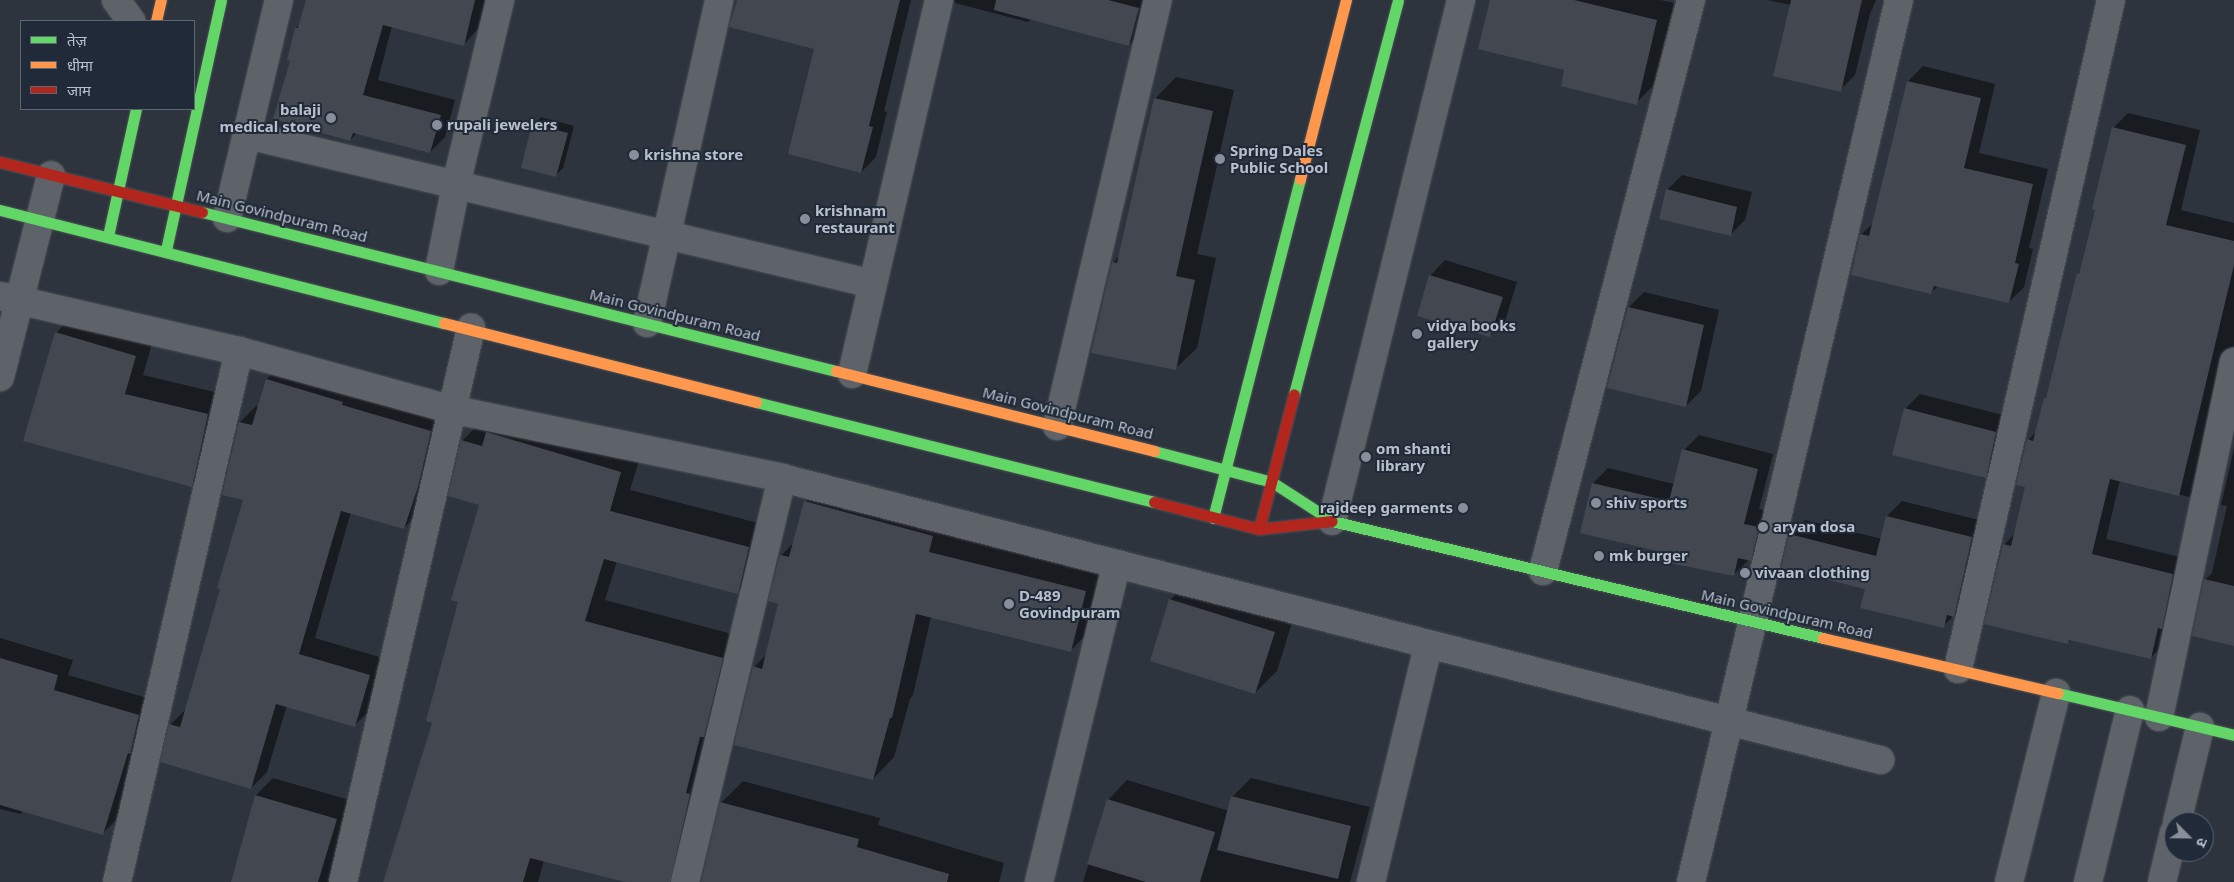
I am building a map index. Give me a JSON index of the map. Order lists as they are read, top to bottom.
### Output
{
  "streets": {
    "street": ["Main Govindpuram Road"]
  },
  "places": [
    "balaji medical store",
    "rupali jewelers",
    "krishna store",
    "Spring Dales Public School",
    "krishnam restaurant",
    "vidya books gallery",
    "om shanti library",
    "shiv sports",
    "rajdeep garments",
    "aryan dosa",
    "mk burger",
    "vivaan clothing",
    "D-489 Govindpuram"
  ],
  "legend": ["तेज़", "धीमा", "जाम"],
  "north": "bottom right"
}
